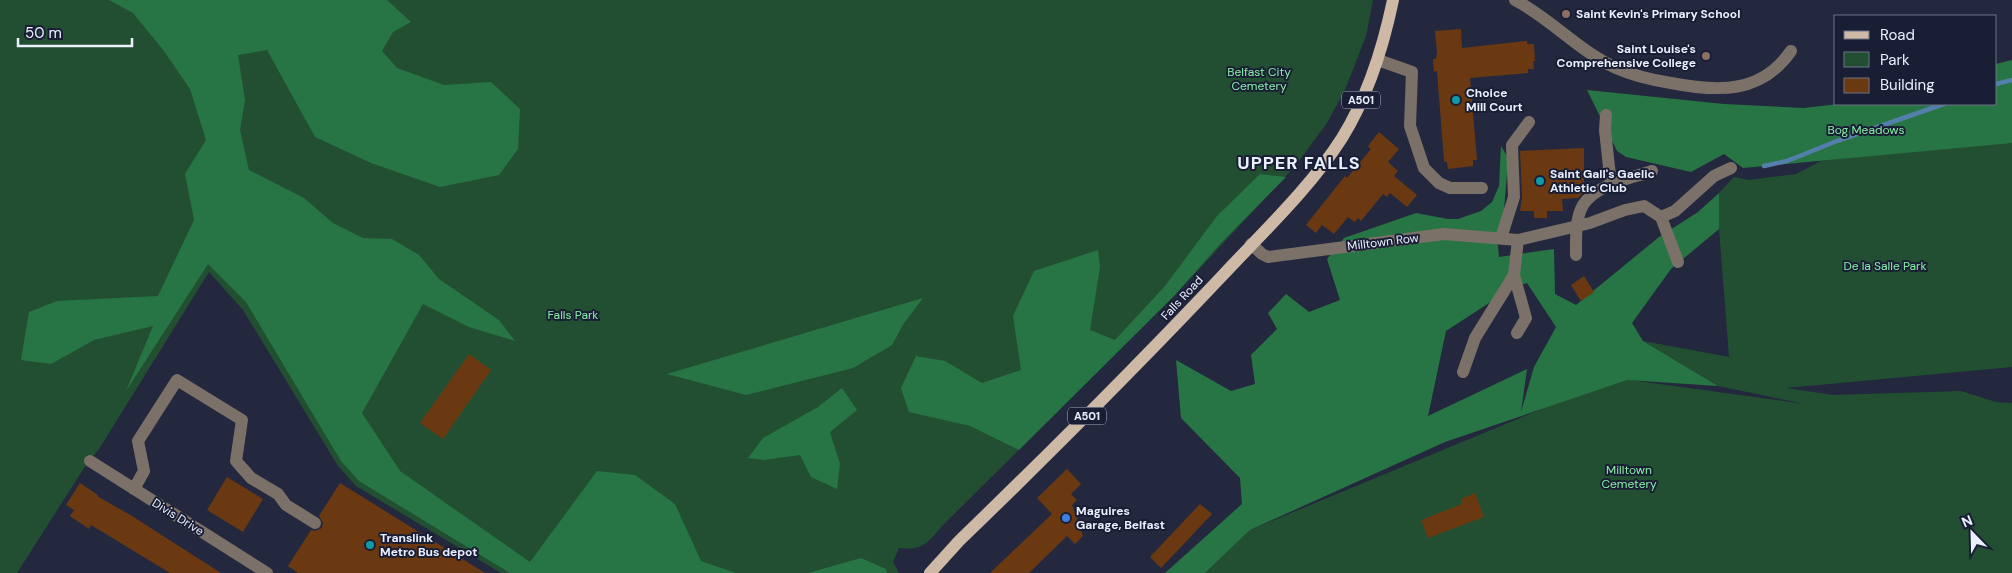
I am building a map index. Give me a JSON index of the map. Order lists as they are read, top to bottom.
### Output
{
  "streets": {
    "main road": ["A501", "Falls Road"],
    "street": ["Milltown Row", "Divis Drive"]
  },
  "crossings": [
    ["Milltown Row", "Falls Road"]
  ],
  "districts": ["UPPER FALLS"],
  "parks": [
    "Belfast City Cemetery",
    "Bog Meadows",
    "De la Salle Park",
    "Falls Park",
    "Milltown Cemetery"
  ],
  "places": [
    "Saint Kevin's Primary School",
    "Saint Louise's Comprehensive College",
    "Choice Mill Court",
    "Saint Gall's Gaelic Athletic Club",
    "Maguires Garage, Belfast",
    "Translink Metro Bus depot"
  ],
  "legend": ["Road", "Park", "Building"],
  "scale_bar": "50 m",
  "north": "top left"
}
